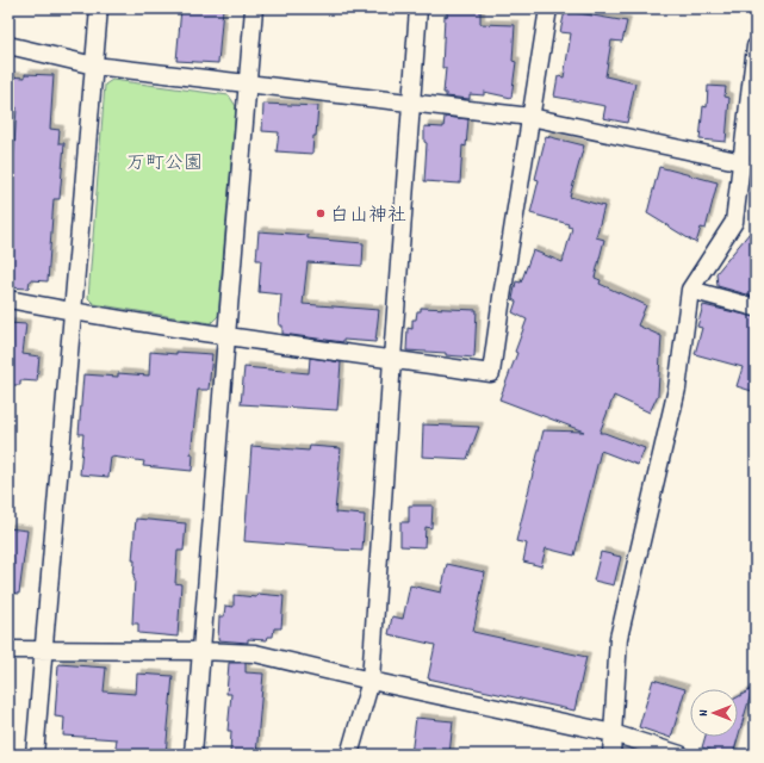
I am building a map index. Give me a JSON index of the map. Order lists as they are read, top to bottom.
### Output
{
  "parks": ["万町公園"],
  "places": ["白山神社"],
  "north": "left"
}
